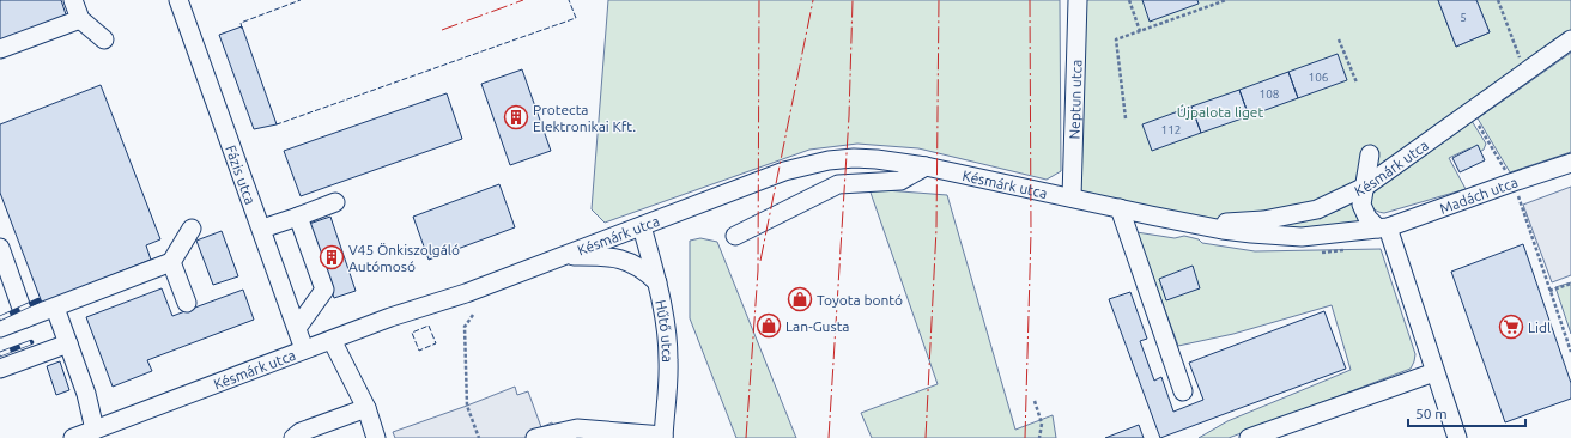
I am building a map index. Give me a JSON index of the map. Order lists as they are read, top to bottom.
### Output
{
  "streets": {
    "street": [
      "Neptun utca",
      "Késmárk utca",
      "Fázis utca",
      "Madách utca",
      "Hűtő utca"
    ]
  },
  "crossings": [
    ["Neptun utca", "Késmárk utca"],
    ["Késmárk utca", "Fázis utca"],
    ["Késmárk utca", "Madách utca"],
    ["Késmárk utca", "Hűtő utca"]
  ],
  "parks": ["Újpalota liget"],
  "places": {
    "building": ["Protecta Elektronikai Kft.", "V45 Önkiszolgáló Autómosó"],
    "shop": ["Toyota bontó", "Lan-Gusta"],
    "supermarket": ["Lidl"]
  },
  "house_numbers": [
    "5",
    "106",
    "108",
    "112"
  ],
  "scale_bar": "50 m"
}
